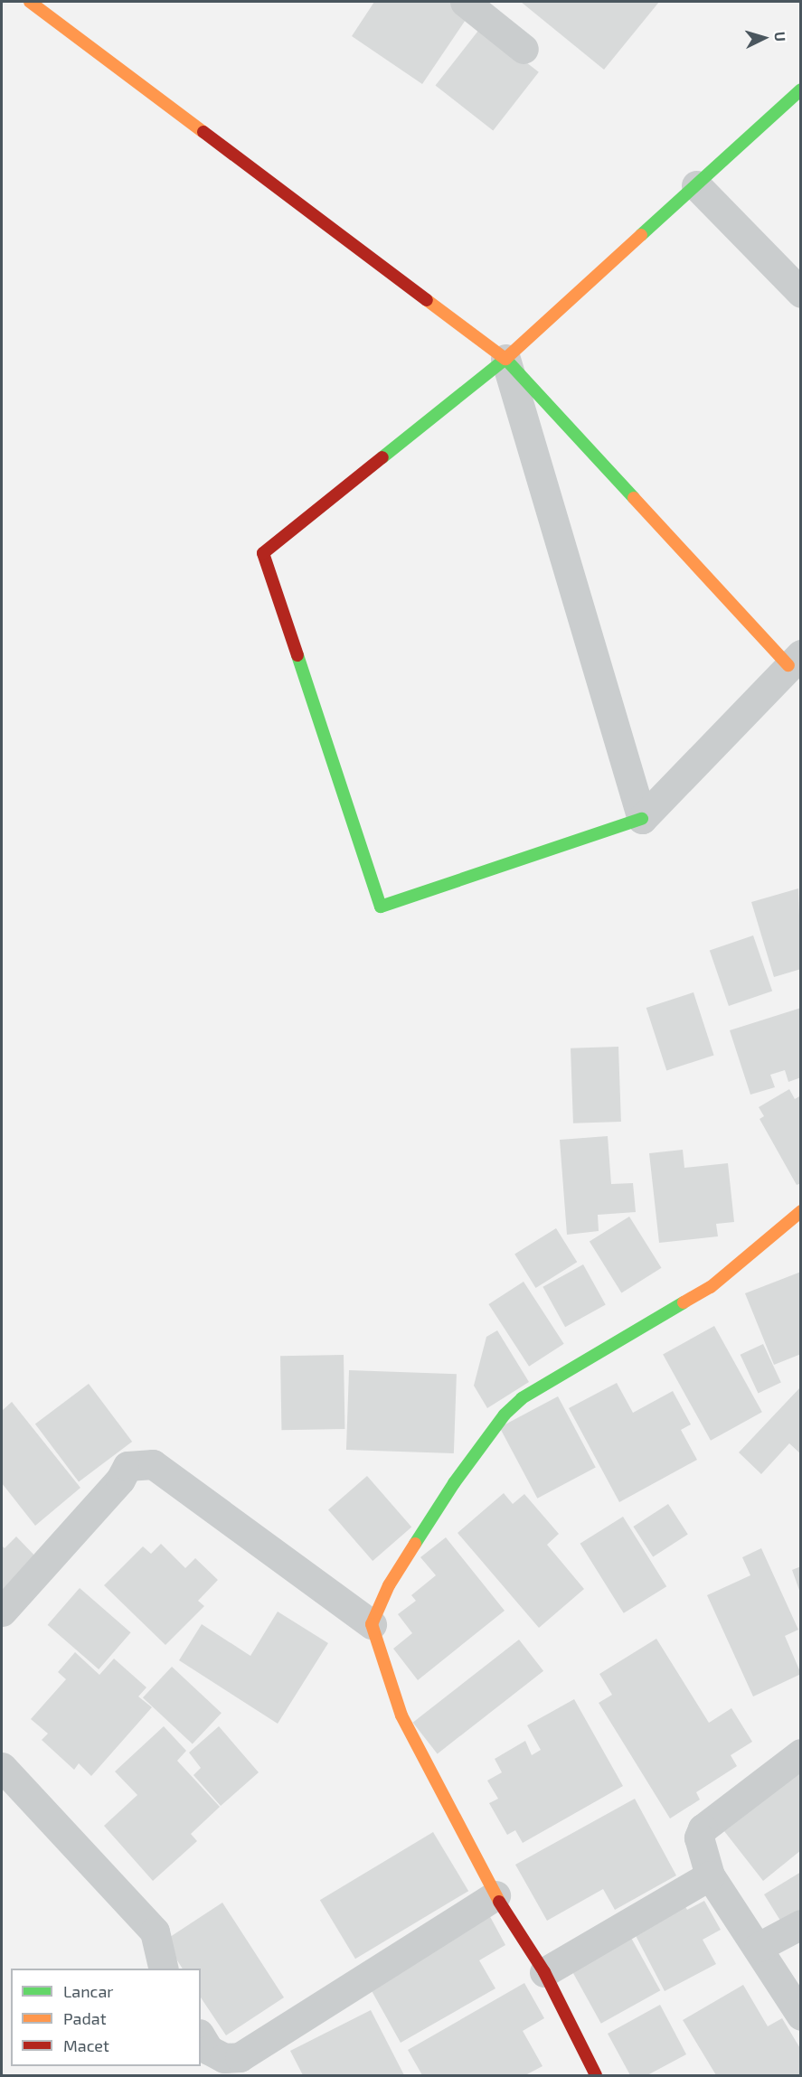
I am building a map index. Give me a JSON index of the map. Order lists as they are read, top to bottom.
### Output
{
  "legend": ["Lancar", "Padat", "Macet"],
  "north": "right"
}
